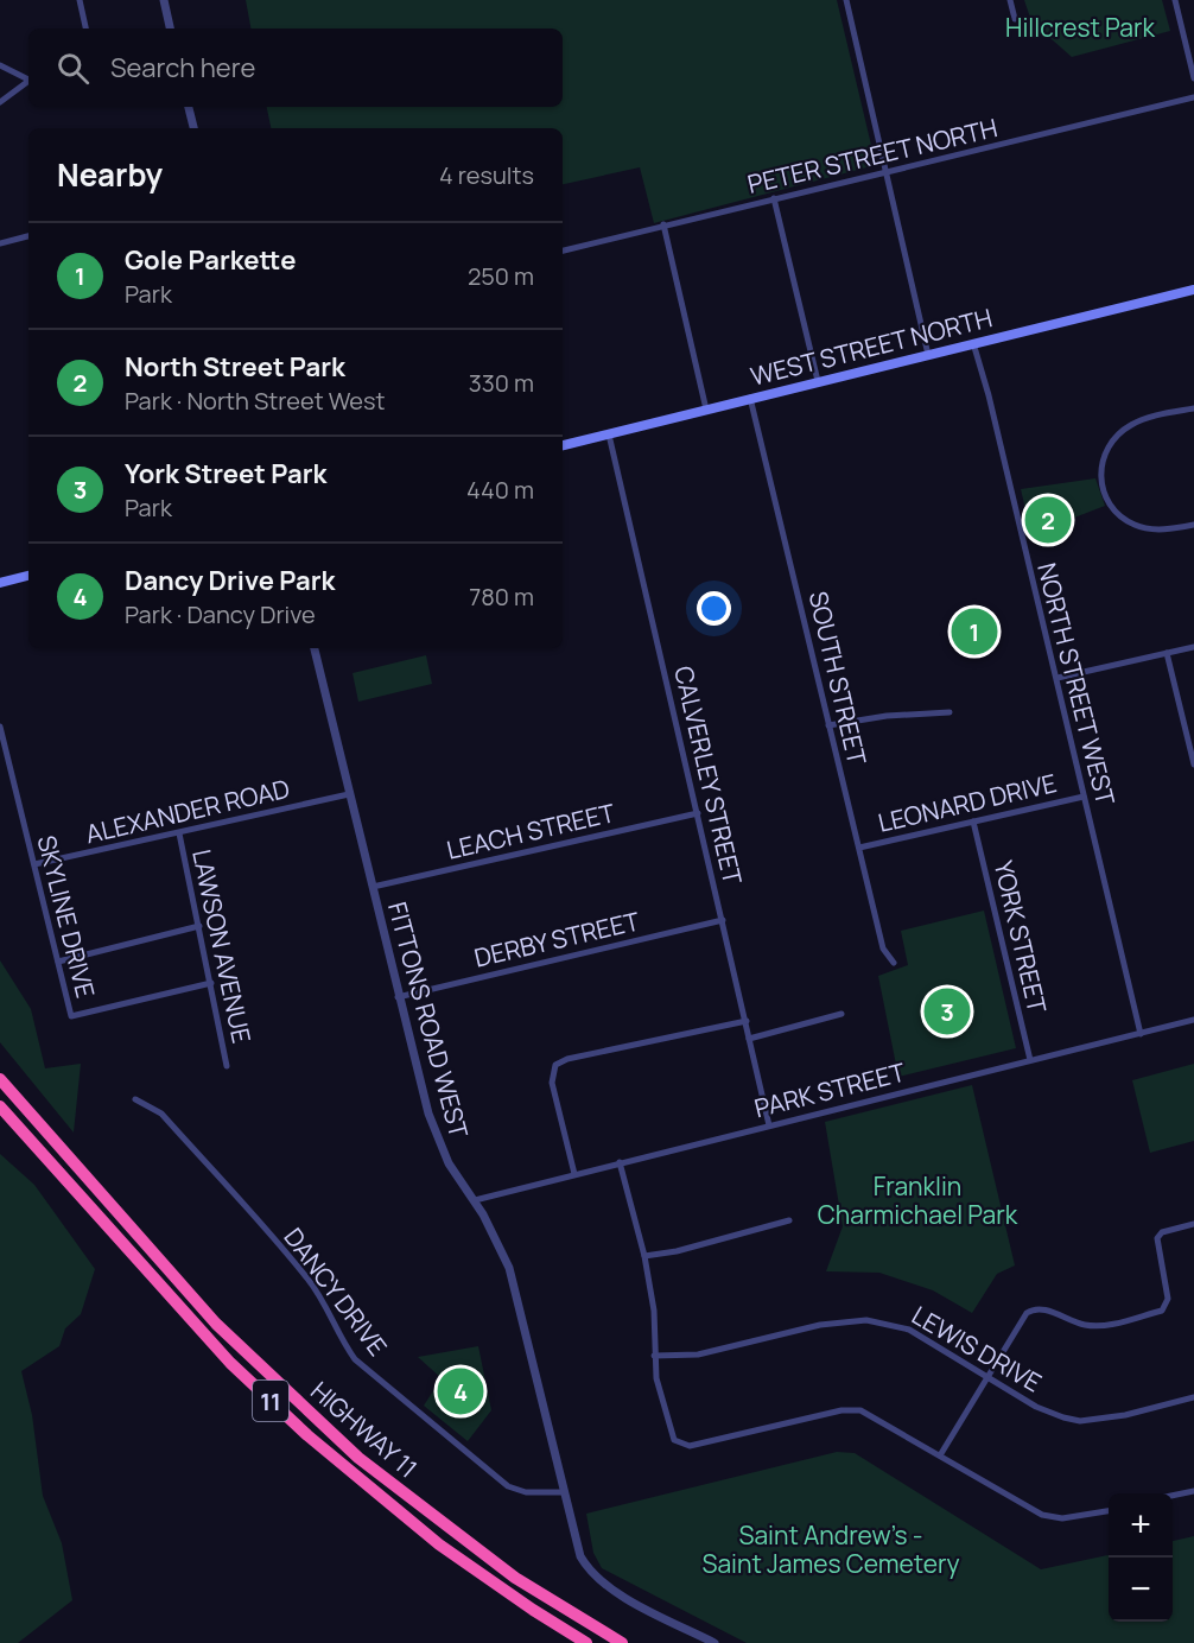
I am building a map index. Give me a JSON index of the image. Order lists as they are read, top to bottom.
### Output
{
  "streets": {
    "highway": ["11", "HIGHWAY 11"],
    "main road": ["WEST STREET NORTH"],
    "street": [
      "PETER STREET NORTH",
      "SOUTH STREET",
      "NORTH STREET WEST",
      "CALVERLEY STREET",
      "LEONARD DRIVE",
      "ALEXANDER ROAD",
      "LEACH STREET",
      "SKYLINE DRIVE",
      "YORK STREET",
      "DERBY STREET",
      "LAWSON AVENUE",
      "FITTONS ROAD WEST",
      "PARK STREET",
      "DANCY DRIVE",
      "LEWIS DRIVE"
    ]
  },
  "crossings": [
    ["WEST STREET NORTH", "SOUTH STREET"],
    ["WEST STREET NORTH", "NORTH STREET WEST"],
    ["WEST STREET NORTH", "CALVERLEY STREET"],
    ["SOUTH STREET", "LEONARD DRIVE"],
    ["NORTH STREET WEST", "LEONARD DRIVE"],
    ["NORTH STREET WEST", "PARK STREET"],
    ["CALVERLEY STREET", "LEACH STREET"],
    ["CALVERLEY STREET", "DERBY STREET"],
    ["CALVERLEY STREET", "PARK STREET"],
    ["LEONARD DRIVE", "YORK STREET"],
    ["ALEXANDER ROAD", "SKYLINE DRIVE"],
    ["ALEXANDER ROAD", "LAWSON AVENUE"],
    ["ALEXANDER ROAD", "FITTONS ROAD WEST"],
    ["LEACH STREET", "FITTONS ROAD WEST"],
    ["SKYLINE DRIVE", "LAWSON AVENUE"],
    ["YORK STREET", "PARK STREET"],
    ["DERBY STREET", "FITTONS ROAD WEST"],
    ["FITTONS ROAD WEST", "PARK STREET"],
    ["FITTONS ROAD WEST", "DANCY DRIVE"]
  ],
  "parks": ["Hillcrest Park", "Franklin Charmichael Park", "Saint Andrew's - Saint James Cemetery"],
  "page": {
    "search": "Search here",
    "heading": ["Nearby", "4 results"],
    "list": [
      {
        "mark": "1",
        "name": "Gole Parkette",
        "note": "Park",
        "value": "250 m"
      },
      {
        "mark": "2",
        "name": "North Street Park",
        "note": "Park · North Street West",
        "value": "330 m"
      },
      {
        "mark": "3",
        "name": "York Street Park",
        "note": "Park",
        "value": "440 m"
      },
      {
        "mark": "4",
        "name": "Dancy Drive Park",
        "note": "Park · Dancy Drive",
        "value": "780 m"
      }
    ],
    "pins": [
      "2",
      "1",
      "3",
      "4"
    ],
    "map_buttons": ["+", "−"]
  }
}
